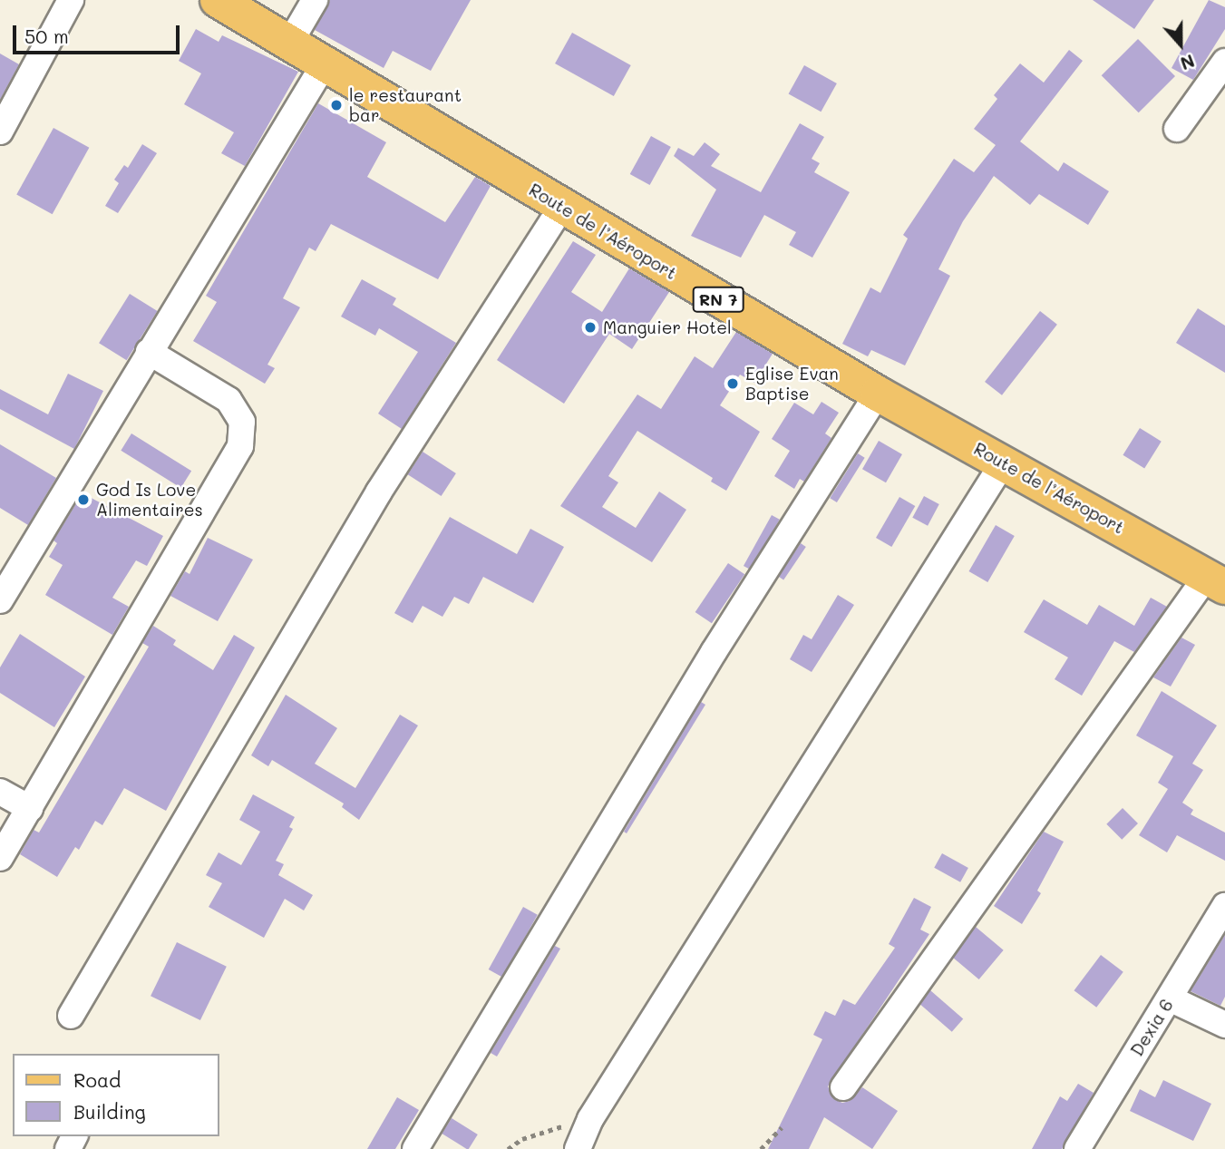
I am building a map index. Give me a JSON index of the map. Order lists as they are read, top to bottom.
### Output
{
  "streets": {
    "main road": ["Route de l’Aéroport", "RN 7"],
    "street": ["Dexia 6"]
  },
  "places": [
    "le restaurant bar",
    "Manguier Hotel",
    "Eglise Evan Baptise",
    "God Is Love Alimentaires"
  ],
  "legend": ["Road", "Building"],
  "scale_bar": "50 m",
  "north": "bottom"
}
